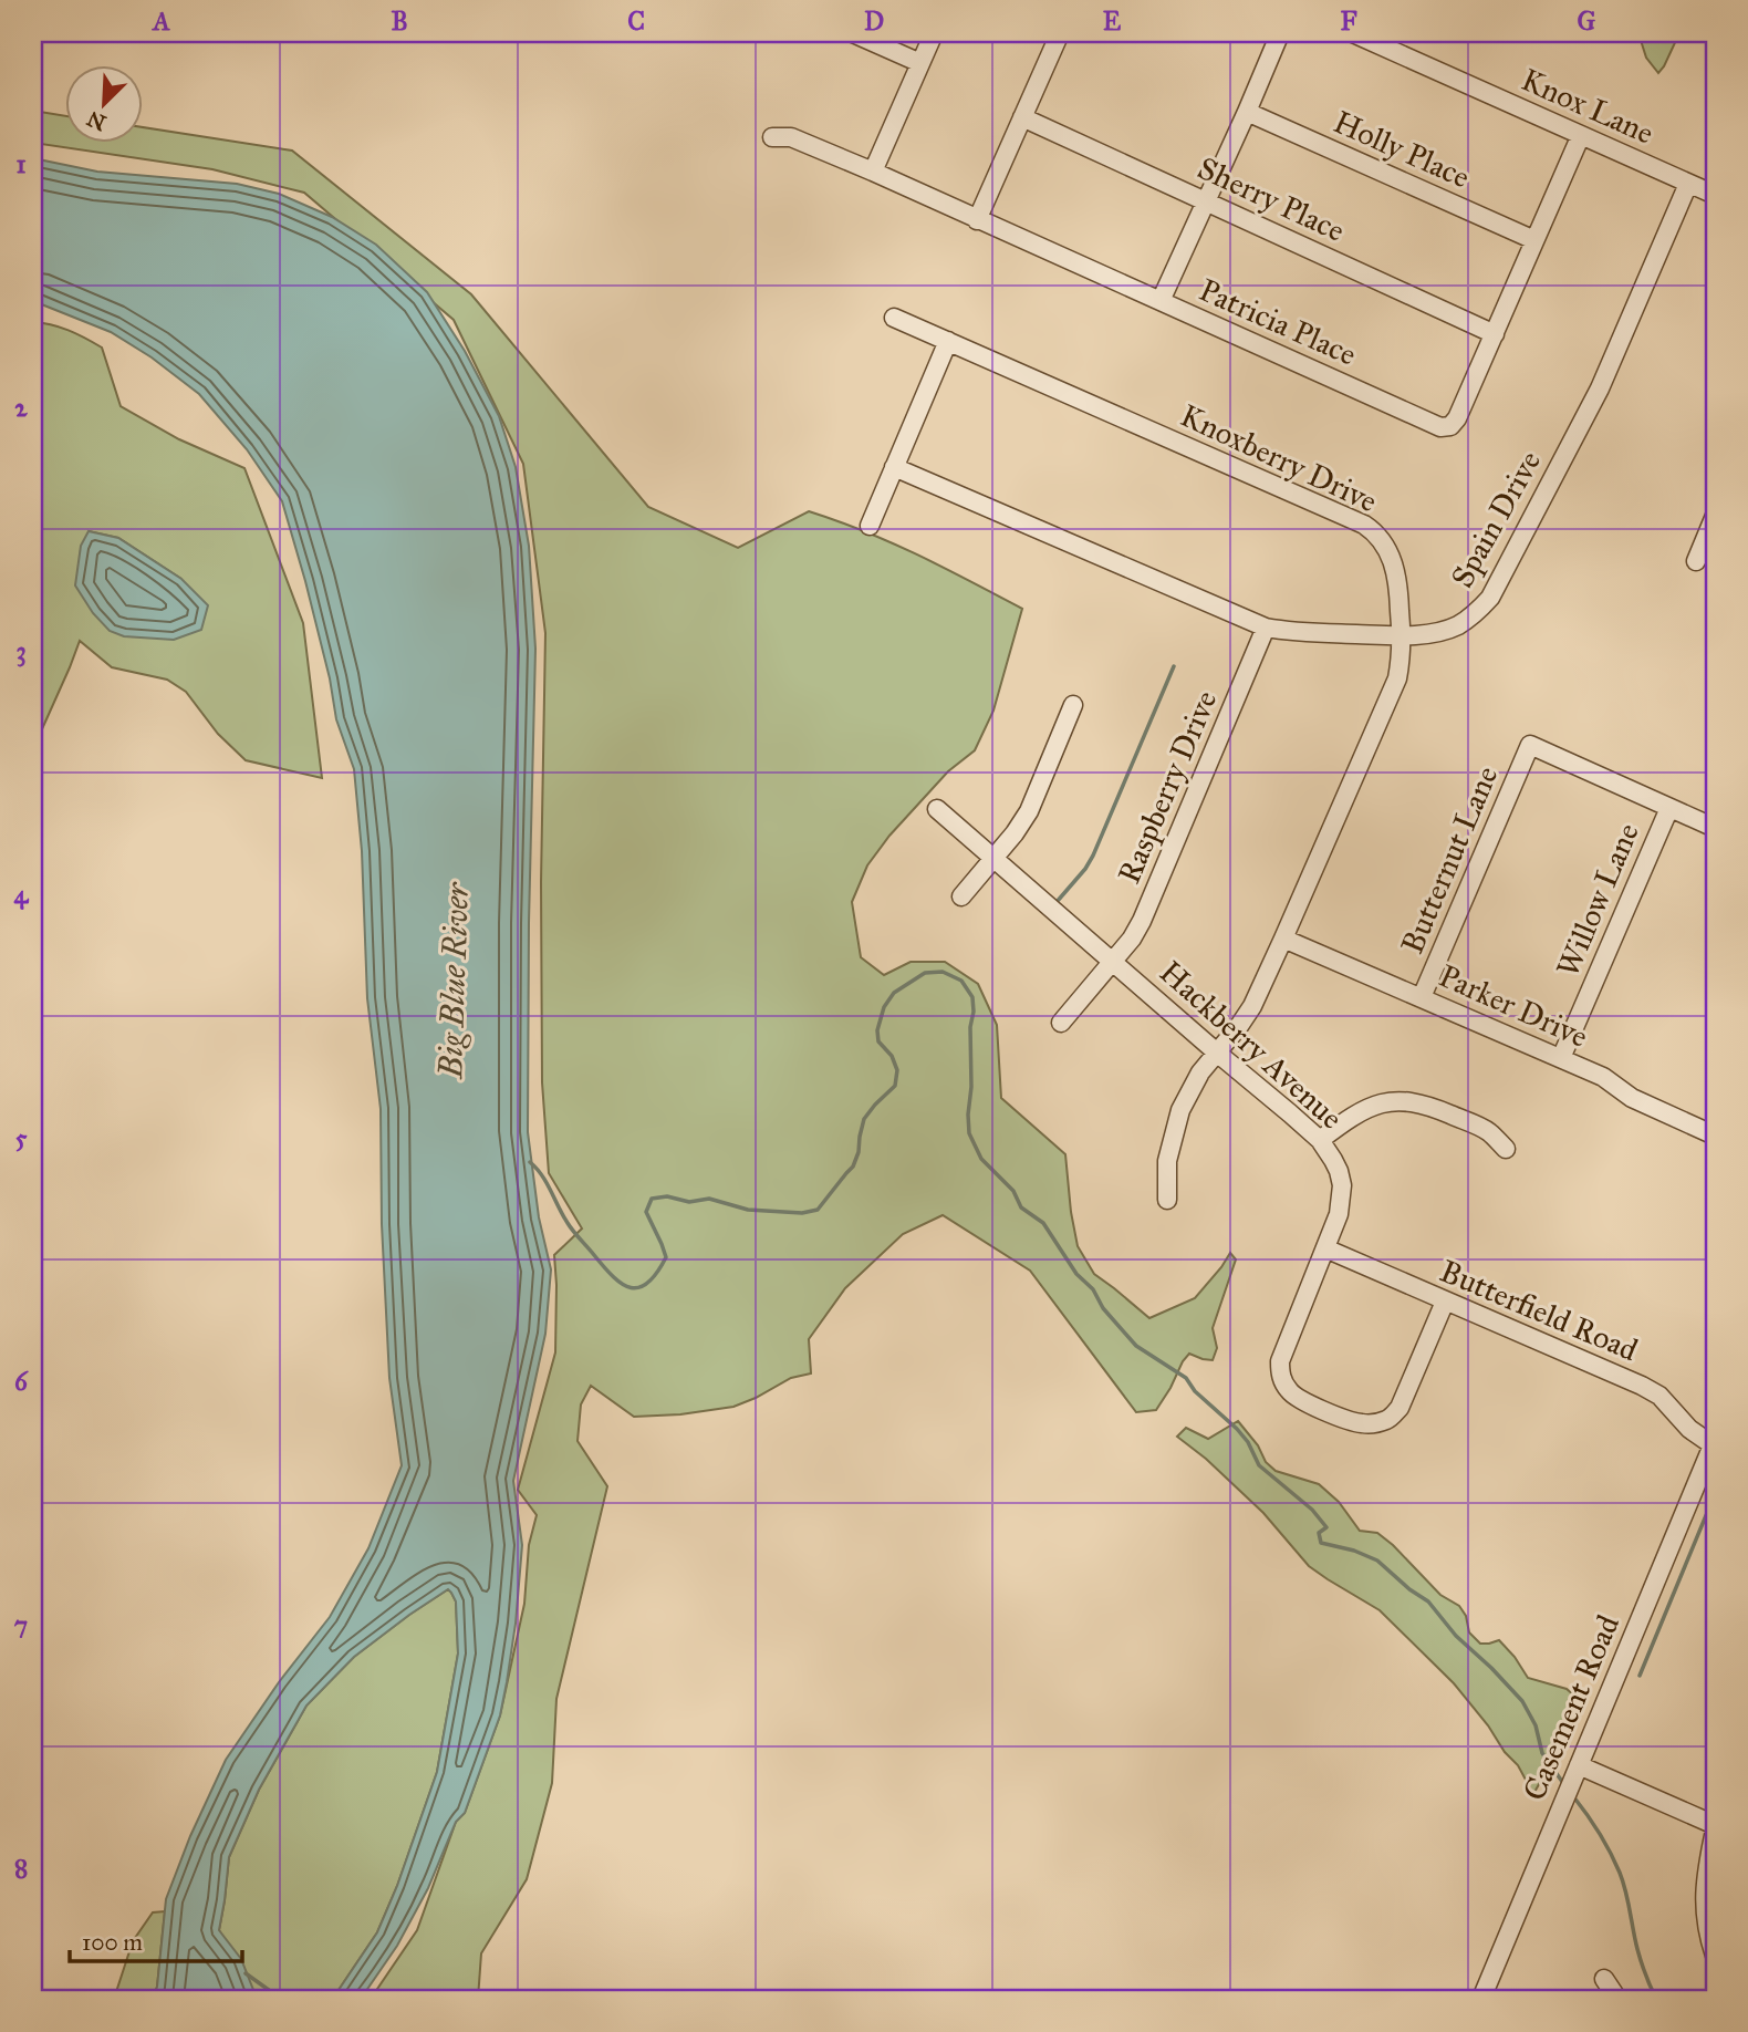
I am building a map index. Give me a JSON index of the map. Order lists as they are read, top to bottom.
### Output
{
  "streets": {
    "street": [
      "Knox Lane",
      "Holly Place",
      "Sherry Place",
      "Patricia Place",
      "Knoxberry Drive",
      "Spain Drive",
      "Raspberry Drive",
      "Butternut Lane",
      "Willow Lane",
      "Parker Drive",
      "Hackberry Avenue",
      "Butterfield Road",
      "Casement Road"
    ]
  },
  "crossings": [
    ["Knox Lane", "Patricia Place"],
    ["Knox Lane", "Spain Drive"],
    ["Holly Place", "Patricia Place"],
    ["Sherry Place", "Patricia Place"],
    ["Knoxberry Drive", "Spain Drive"],
    ["Knoxberry Drive", "Parker Drive"],
    ["Knoxberry Drive", "Hackberry Avenue"],
    ["Spain Drive", "Raspberry Drive"],
    ["Raspberry Drive", "Hackberry Avenue"],
    ["Butternut Lane", "Willow Lane"],
    ["Butternut Lane", "Parker Drive"],
    ["Willow Lane", "Parker Drive"],
    ["Hackberry Avenue", "Butterfield Road"],
    ["Butterfield Road", "Casement Road"]
  ],
  "water": ["Big Blue River"],
  "scale_bar": "100 m",
  "north": "bottom left",
  "grid": {
    "columns": [
      "A",
      "B",
      "C",
      "D",
      "E",
      "F",
      "G"
    ],
    "rows": [
      "1",
      "2",
      "3",
      "4",
      "5",
      "6",
      "7",
      "8"
    ]
  }
}
